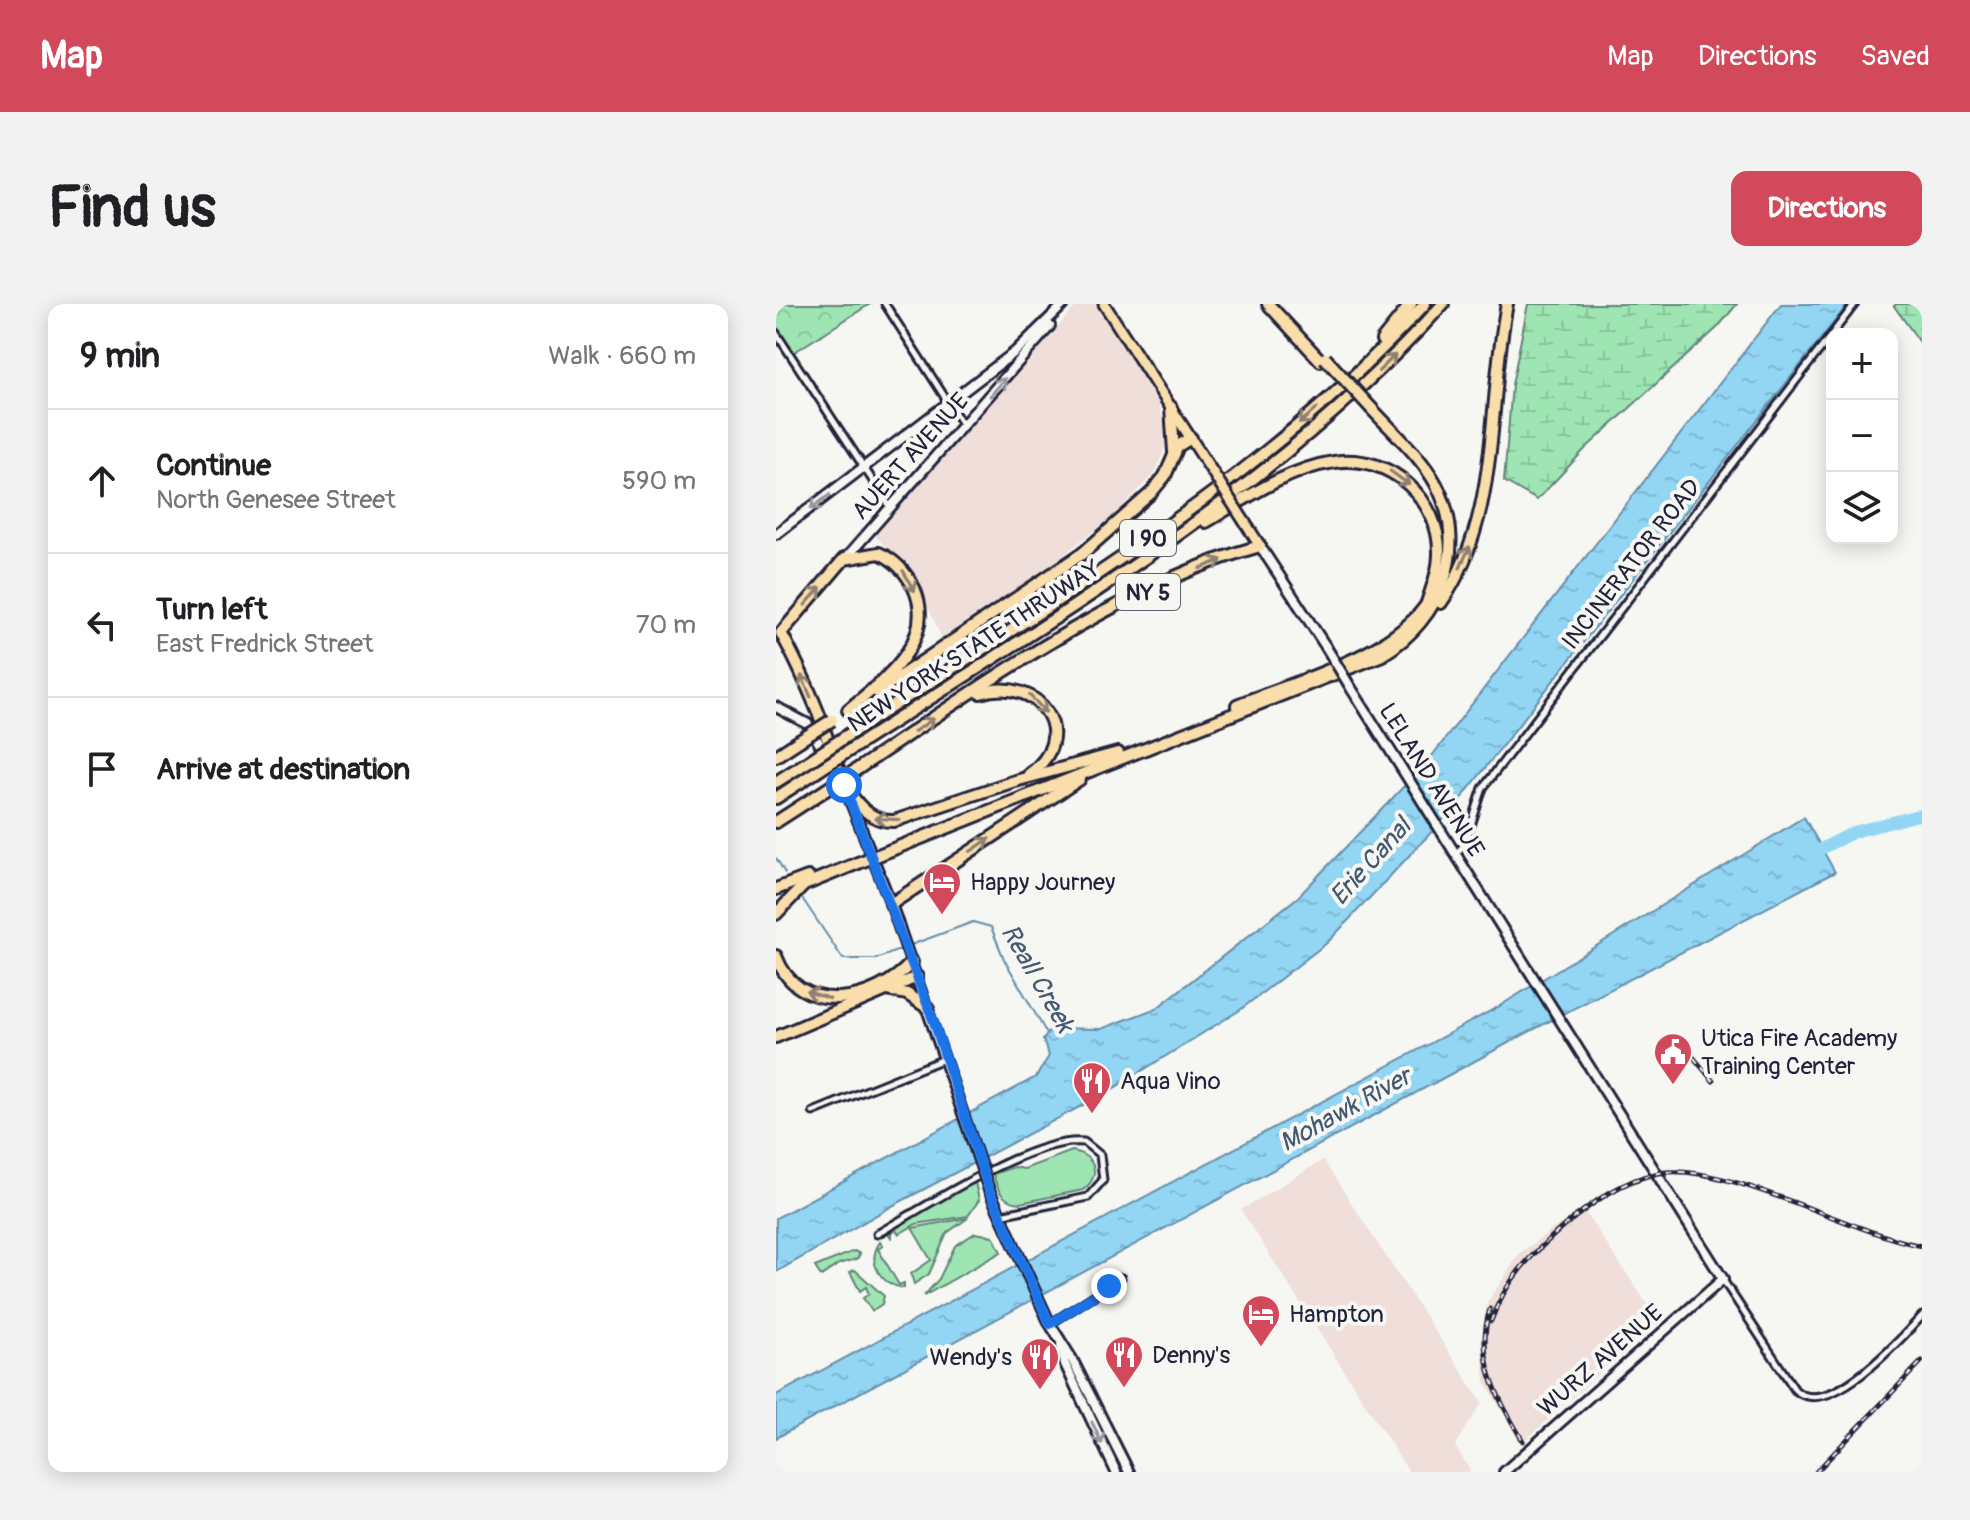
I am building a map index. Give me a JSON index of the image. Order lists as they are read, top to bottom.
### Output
{
  "streets": {
    "highway": [
      "AUERT AVENUE",
      "I 90",
      "NY 5",
      "NEW YORK STATE THRUWAY"
    ],
    "main road": ["LELAND AVENUE", "WURZ AVENUE"],
    "street": ["INCINERATOR ROAD"]
  },
  "crossings": [
    ["INCINERATOR ROAD", "LELAND AVENUE"],
    ["NY 5", "LELAND AVENUE"],
    ["LELAND AVENUE", "WURZ AVENUE"]
  ],
  "water": ["Erie Canal", "Reall Creek", "Mohawk River"],
  "places": {
    "hotel": ["Happy Journey", "Hampton"],
    "public building": ["Utica Fire Academy Training Center"],
    "restaurant": ["Aqua Vino", "Denny's", "Wendy's"]
  },
  "page": {
    "header": "Map",
    "nav": ["Map", "Directions", "Saved"],
    "buttons": "Directions",
    "title": "Find us",
    "heading": ["9 min", "Walk · 660 m"],
    "map_buttons": ["+", "−"],
    "list": [
      ["Continue", "North Genesee Street", "590 m"],
      ["Turn left", "East Fredrick Street", "70 m"],
      "Arrive at destination"
    ]
  }
}
